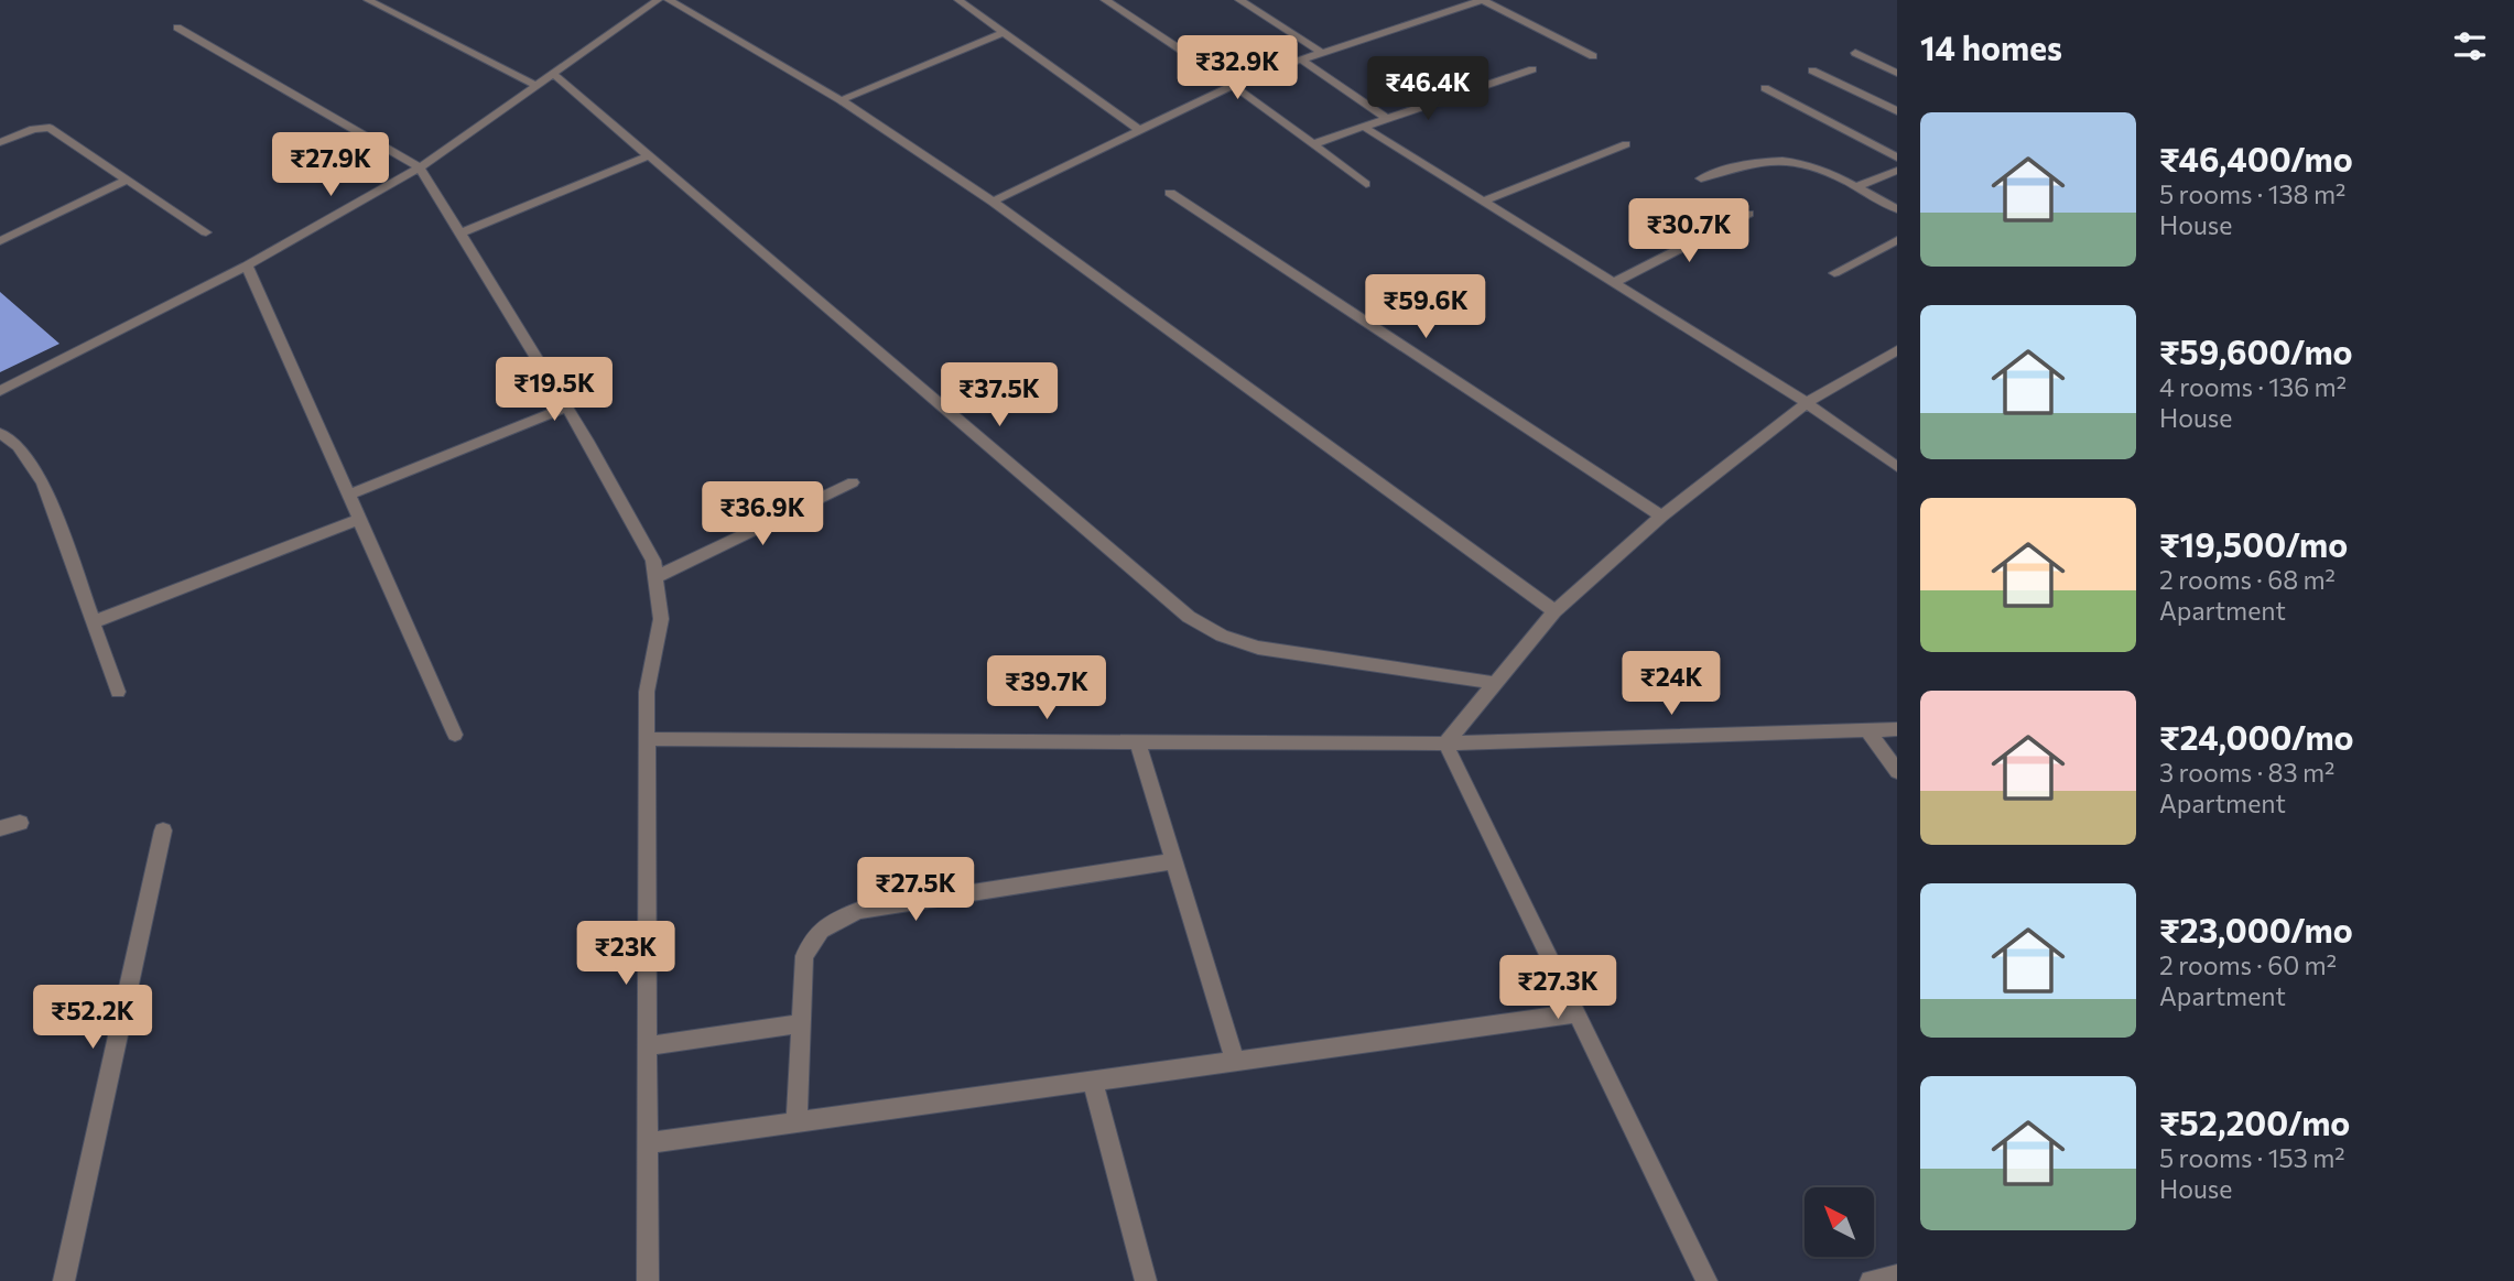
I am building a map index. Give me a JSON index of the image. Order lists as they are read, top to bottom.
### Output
{
  "north": "top left",
  "page": {
    "heading": "14 homes",
    "price": [
      "₹32.9K",
      "₹46.4K",
      "₹27.9K",
      "₹30.7K",
      "₹59.6K",
      "₹19.5K",
      "₹37.5K",
      "₹36.9K",
      "₹24K",
      "₹39.7K",
      "₹27.5K",
      "₹23K",
      "₹27.3K",
      "₹52.2K"
    ],
    "list": [
      {
        "name": "₹46,400/mo",
        "note": "5 rooms · 138 m² · House"
      },
      {
        "name": "₹59,600/mo",
        "note": "4 rooms · 136 m² · House"
      },
      {
        "name": "₹19,500/mo",
        "note": "2 rooms · 68 m² · Apartment"
      },
      {
        "name": "₹24,000/mo",
        "note": "3 rooms · 83 m² · Apartment"
      },
      {
        "name": "₹23,000/mo",
        "note": "2 rooms · 60 m² · Apartment"
      },
      {
        "name": "₹52,200/mo",
        "note": "5 rooms · 153 m² · House"
      }
    ]
  }
}
